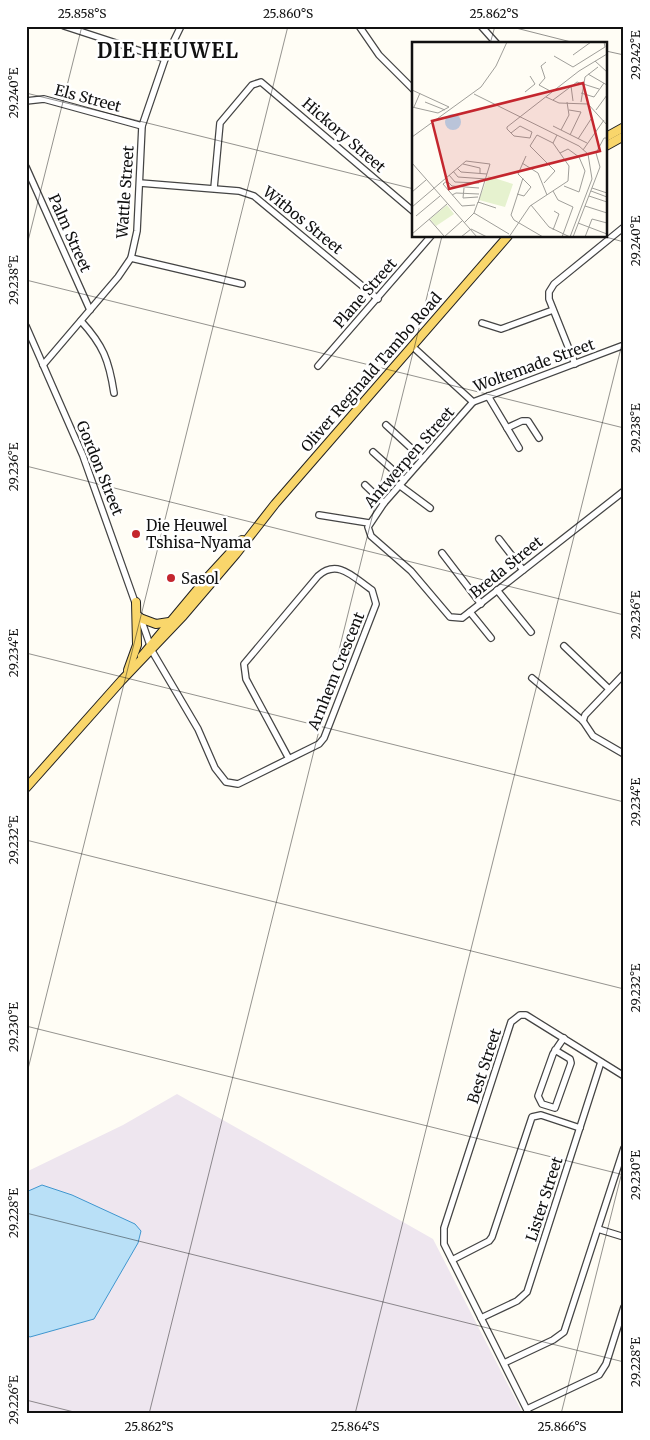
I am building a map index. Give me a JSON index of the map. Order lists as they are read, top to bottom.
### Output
{
  "streets": {
    "main road": ["Oliver Reginald Tambo Road"],
    "street": [
      "Els Street",
      "Hickory Street",
      "Wattle Street",
      "Witbos Street",
      "Palm Street",
      "Plane Street",
      "Woltemade Street",
      "Antwerpen Street",
      "Gordon Street",
      "Breda Street",
      "Arnhem Crescent",
      "Best Street",
      "Lister Street"
    ]
  },
  "crossings": [
    ["Els Street", "Wattle Street"],
    ["Hickory Street", "Witbos Street"],
    ["Wattle Street", "Witbos Street"],
    ["Wattle Street", "Palm Street"],
    ["Wattle Street", "Gordon Street"],
    ["Witbos Street", "Plane Street"],
    ["Woltemade Street", "Oliver Reginald Tambo Road"],
    ["Woltemade Street", "Antwerpen Street"],
    ["Oliver Reginald Tambo Road", "Gordon Street"],
    ["Antwerpen Street", "Breda Street"],
    ["Gordon Street", "Arnhem Crescent"],
    ["Best Street", "Lister Street"]
  ],
  "districts": ["DIE HEUWEL"],
  "places": ["Die Heuwel Tshisa-Nyama", "Sasol"],
  "coordinates": [
    "25.858°S",
    "25.860°S",
    "25.862°S",
    "29.242°E",
    "29.240°E",
    "29.238°E",
    "29.236°E",
    "29.234°E",
    "29.232°E",
    "29.230°E",
    "29.228°E",
    "29.226°E",
    "25.864°S",
    "25.866°S"
  ]
}
